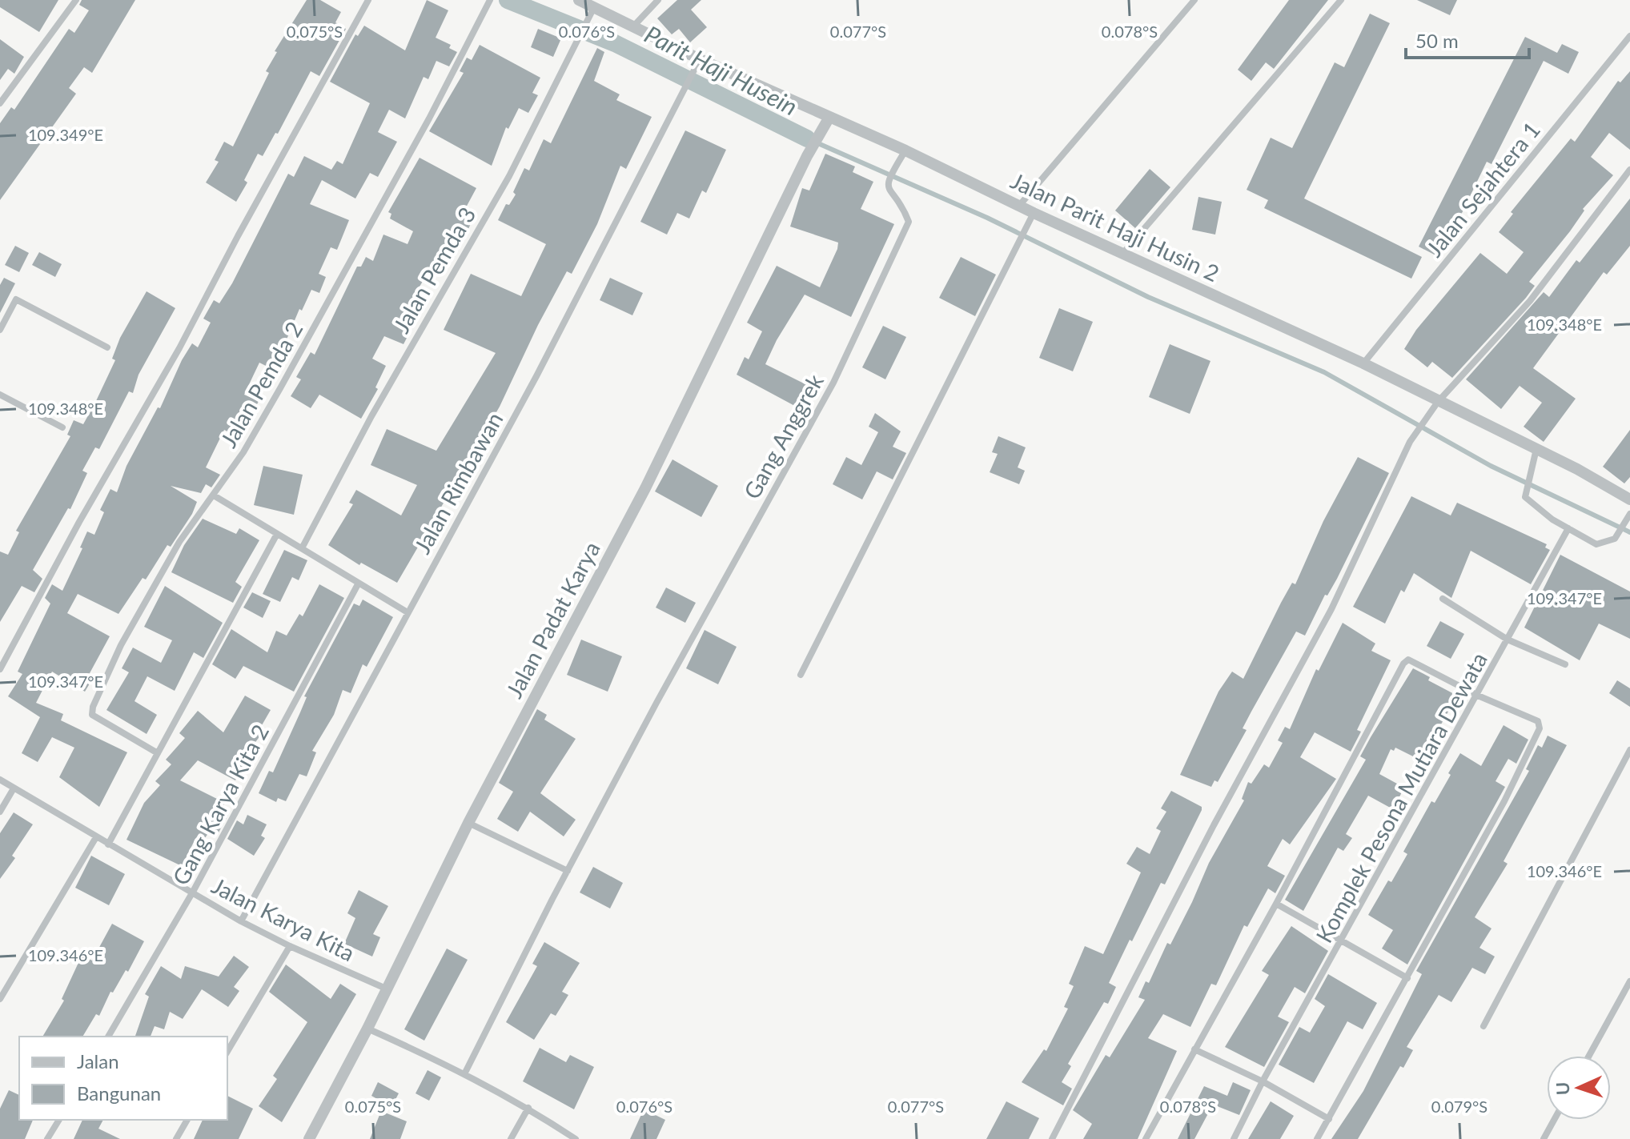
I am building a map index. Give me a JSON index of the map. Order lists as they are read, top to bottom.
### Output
{
  "streets": {
    "street": [
      "Jalan Sejahtera 1",
      "Jalan Parit Haji Husin 2",
      "Jalan Pemda 3",
      "Jalan Pemda 2",
      "Gang Anggrek",
      "Jalan Rimbawan",
      "Jalan Padat Karya",
      "Komplek Pesona Mutiara Dewata",
      "Gang Karya Kita 2",
      "Jalan Karya Kita"
    ]
  },
  "crossings": [
    ["Jalan Sejahtera 1", "Jalan Parit Haji Husin 2"],
    ["Jalan Parit Haji Husin 2", "Jalan Pemda 3"],
    ["Jalan Parit Haji Husin 2", "Gang Anggrek"],
    ["Jalan Parit Haji Husin 2", "Jalan Rimbawan"],
    ["Jalan Parit Haji Husin 2", "Jalan Padat Karya"],
    ["Jalan Rimbawan", "Jalan Karya Kita"],
    ["Jalan Padat Karya", "Jalan Karya Kita"],
    ["Gang Karya Kita 2", "Jalan Karya Kita"]
  ],
  "water": ["Parit Haji Husein"],
  "legend": ["Jalan", "Bangunan"],
  "scale_bar": "50 m",
  "north": "left",
  "coordinates": [
    "0.075°S",
    "0.076°S",
    "0.077°S",
    "0.078°S",
    "109.349°E",
    "109.348°E",
    "109.347°E",
    "109.346°E",
    "0.079°S"
  ]
}
